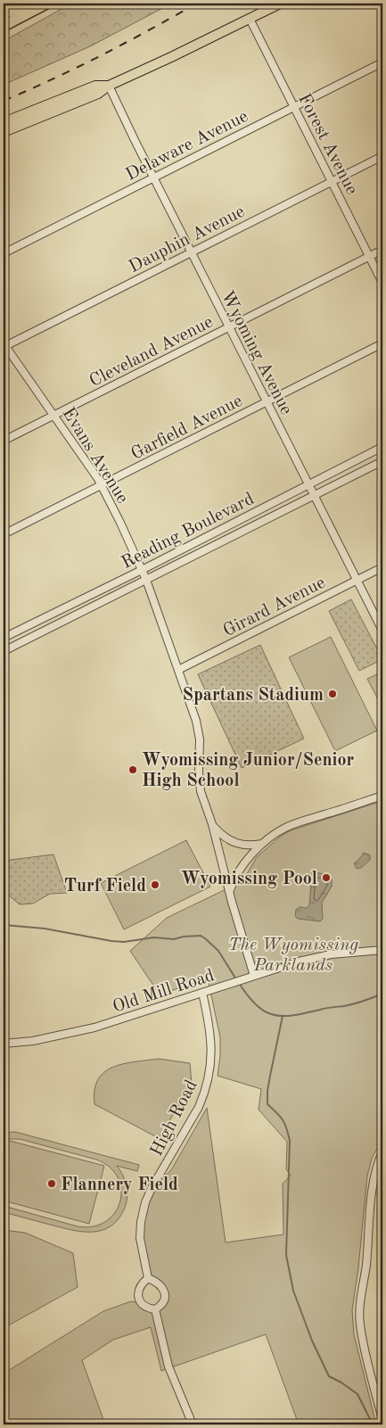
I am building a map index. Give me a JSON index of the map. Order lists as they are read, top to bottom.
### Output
{
  "streets": {
    "street": [
      "Forest Avenue",
      "Delaware Avenue",
      "Dauphin Avenue",
      "Cleveland Avenue",
      "Wyoming Avenue",
      "Garfield Avenue",
      "Evans Avenue",
      "Reading Boulevard",
      "Girard Avenue",
      "Old Mill Road",
      "High Road"
    ]
  },
  "crossings": [
    ["Forest Avenue", "Delaware Avenue"],
    ["Forest Avenue", "Dauphin Avenue"],
    ["Forest Avenue", "Cleveland Avenue"],
    ["Delaware Avenue", "Wyoming Avenue"],
    ["Dauphin Avenue", "Wyoming Avenue"],
    ["Dauphin Avenue", "Evans Avenue"],
    ["Cleveland Avenue", "Wyoming Avenue"],
    ["Cleveland Avenue", "Evans Avenue"],
    ["Wyoming Avenue", "Garfield Avenue"],
    ["Wyoming Avenue", "Reading Boulevard"],
    ["Wyoming Avenue", "Girard Avenue"],
    ["Garfield Avenue", "Evans Avenue"],
    ["Evans Avenue", "Reading Boulevard"],
    ["Evans Avenue", "Girard Avenue"],
    ["Evans Avenue", "Old Mill Road"],
    ["Old Mill Road", "High Road"]
  ],
  "parks": ["The Wyomissing Parklands"],
  "places": [
    "Spartans Stadium",
    "Wyomissing Junior/Senior High School",
    "Wyomissing Pool",
    "Turf Field",
    "Flannery Field"
  ]
}
